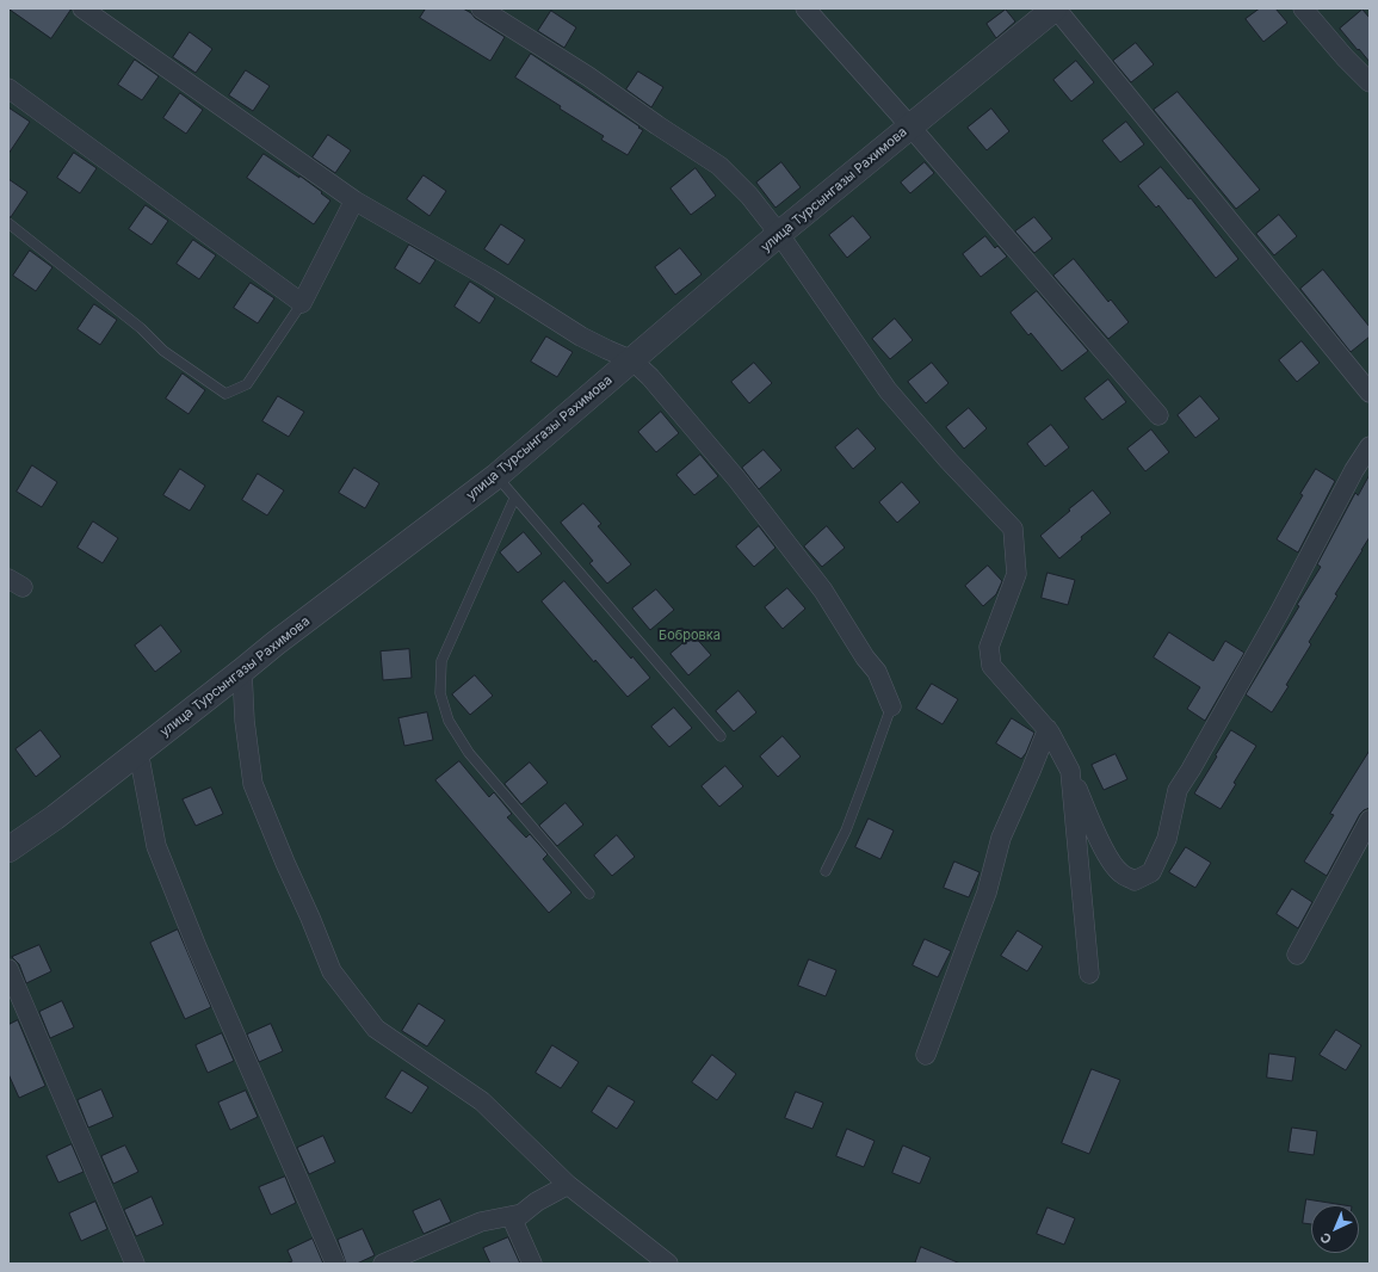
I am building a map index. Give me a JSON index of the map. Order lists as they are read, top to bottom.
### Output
{
  "streets": {
    "street": ["улица Турсынгазы Рахимова"]
  },
  "parks": ["Бобровка"],
  "north": "bottom left"
}
